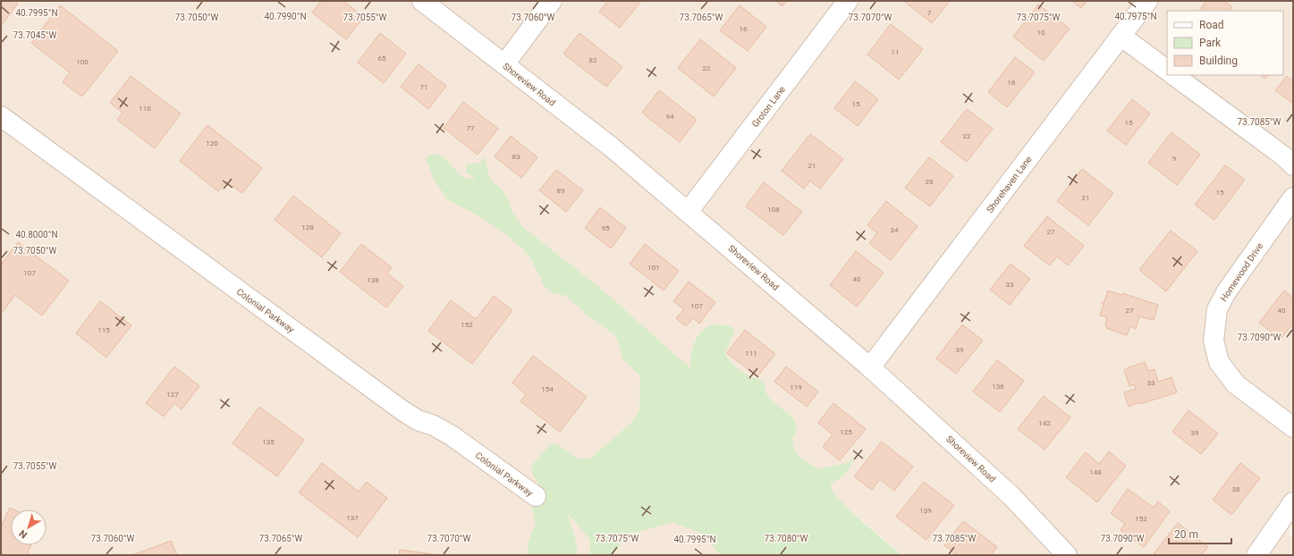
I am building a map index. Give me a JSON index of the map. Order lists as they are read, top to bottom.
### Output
{
  "streets": {
    "street": [
      "Shoreview Road",
      "Groton Lane",
      "Shorehaven Lane",
      "Homewood Drive",
      "Colonial Parkway"
    ]
  },
  "crossings": [
    ["Shoreview Road", "Groton Lane"],
    ["Shoreview Road", "Shorehaven Lane"]
  ],
  "house_numbers": [
    "7",
    "16",
    "10",
    "11",
    "65",
    "82",
    "100",
    "22",
    "16",
    "71",
    "15",
    "110",
    "94",
    "15",
    "77",
    "22",
    "120",
    "83",
    "9",
    "21",
    "28",
    "89",
    "15",
    "21",
    "108",
    "128",
    "95",
    "34",
    "27",
    "101",
    "107",
    "40",
    "138",
    "33",
    "107",
    "27",
    "40",
    "152",
    "115",
    "39",
    "111",
    "33",
    "136",
    "119",
    "154",
    "127",
    "142",
    "125",
    "39",
    "135",
    "148",
    "38",
    "139",
    "137",
    "152"
  ],
  "legend": ["Road", "Park", "Building"],
  "scale_bar": "20 m",
  "north": "bottom left",
  "coordinates": [
    "40.7995°N",
    "40.7990°N",
    "40.7975°N",
    "73.7050°W",
    "73.7055°W",
    "73.7060°W",
    "73.7065°W",
    "73.7070°W",
    "73.7075°W",
    "73.7045°W",
    "73.7085°W",
    "40.8000°N",
    "73.7090°W",
    "73.7080°W"
  ]
}
